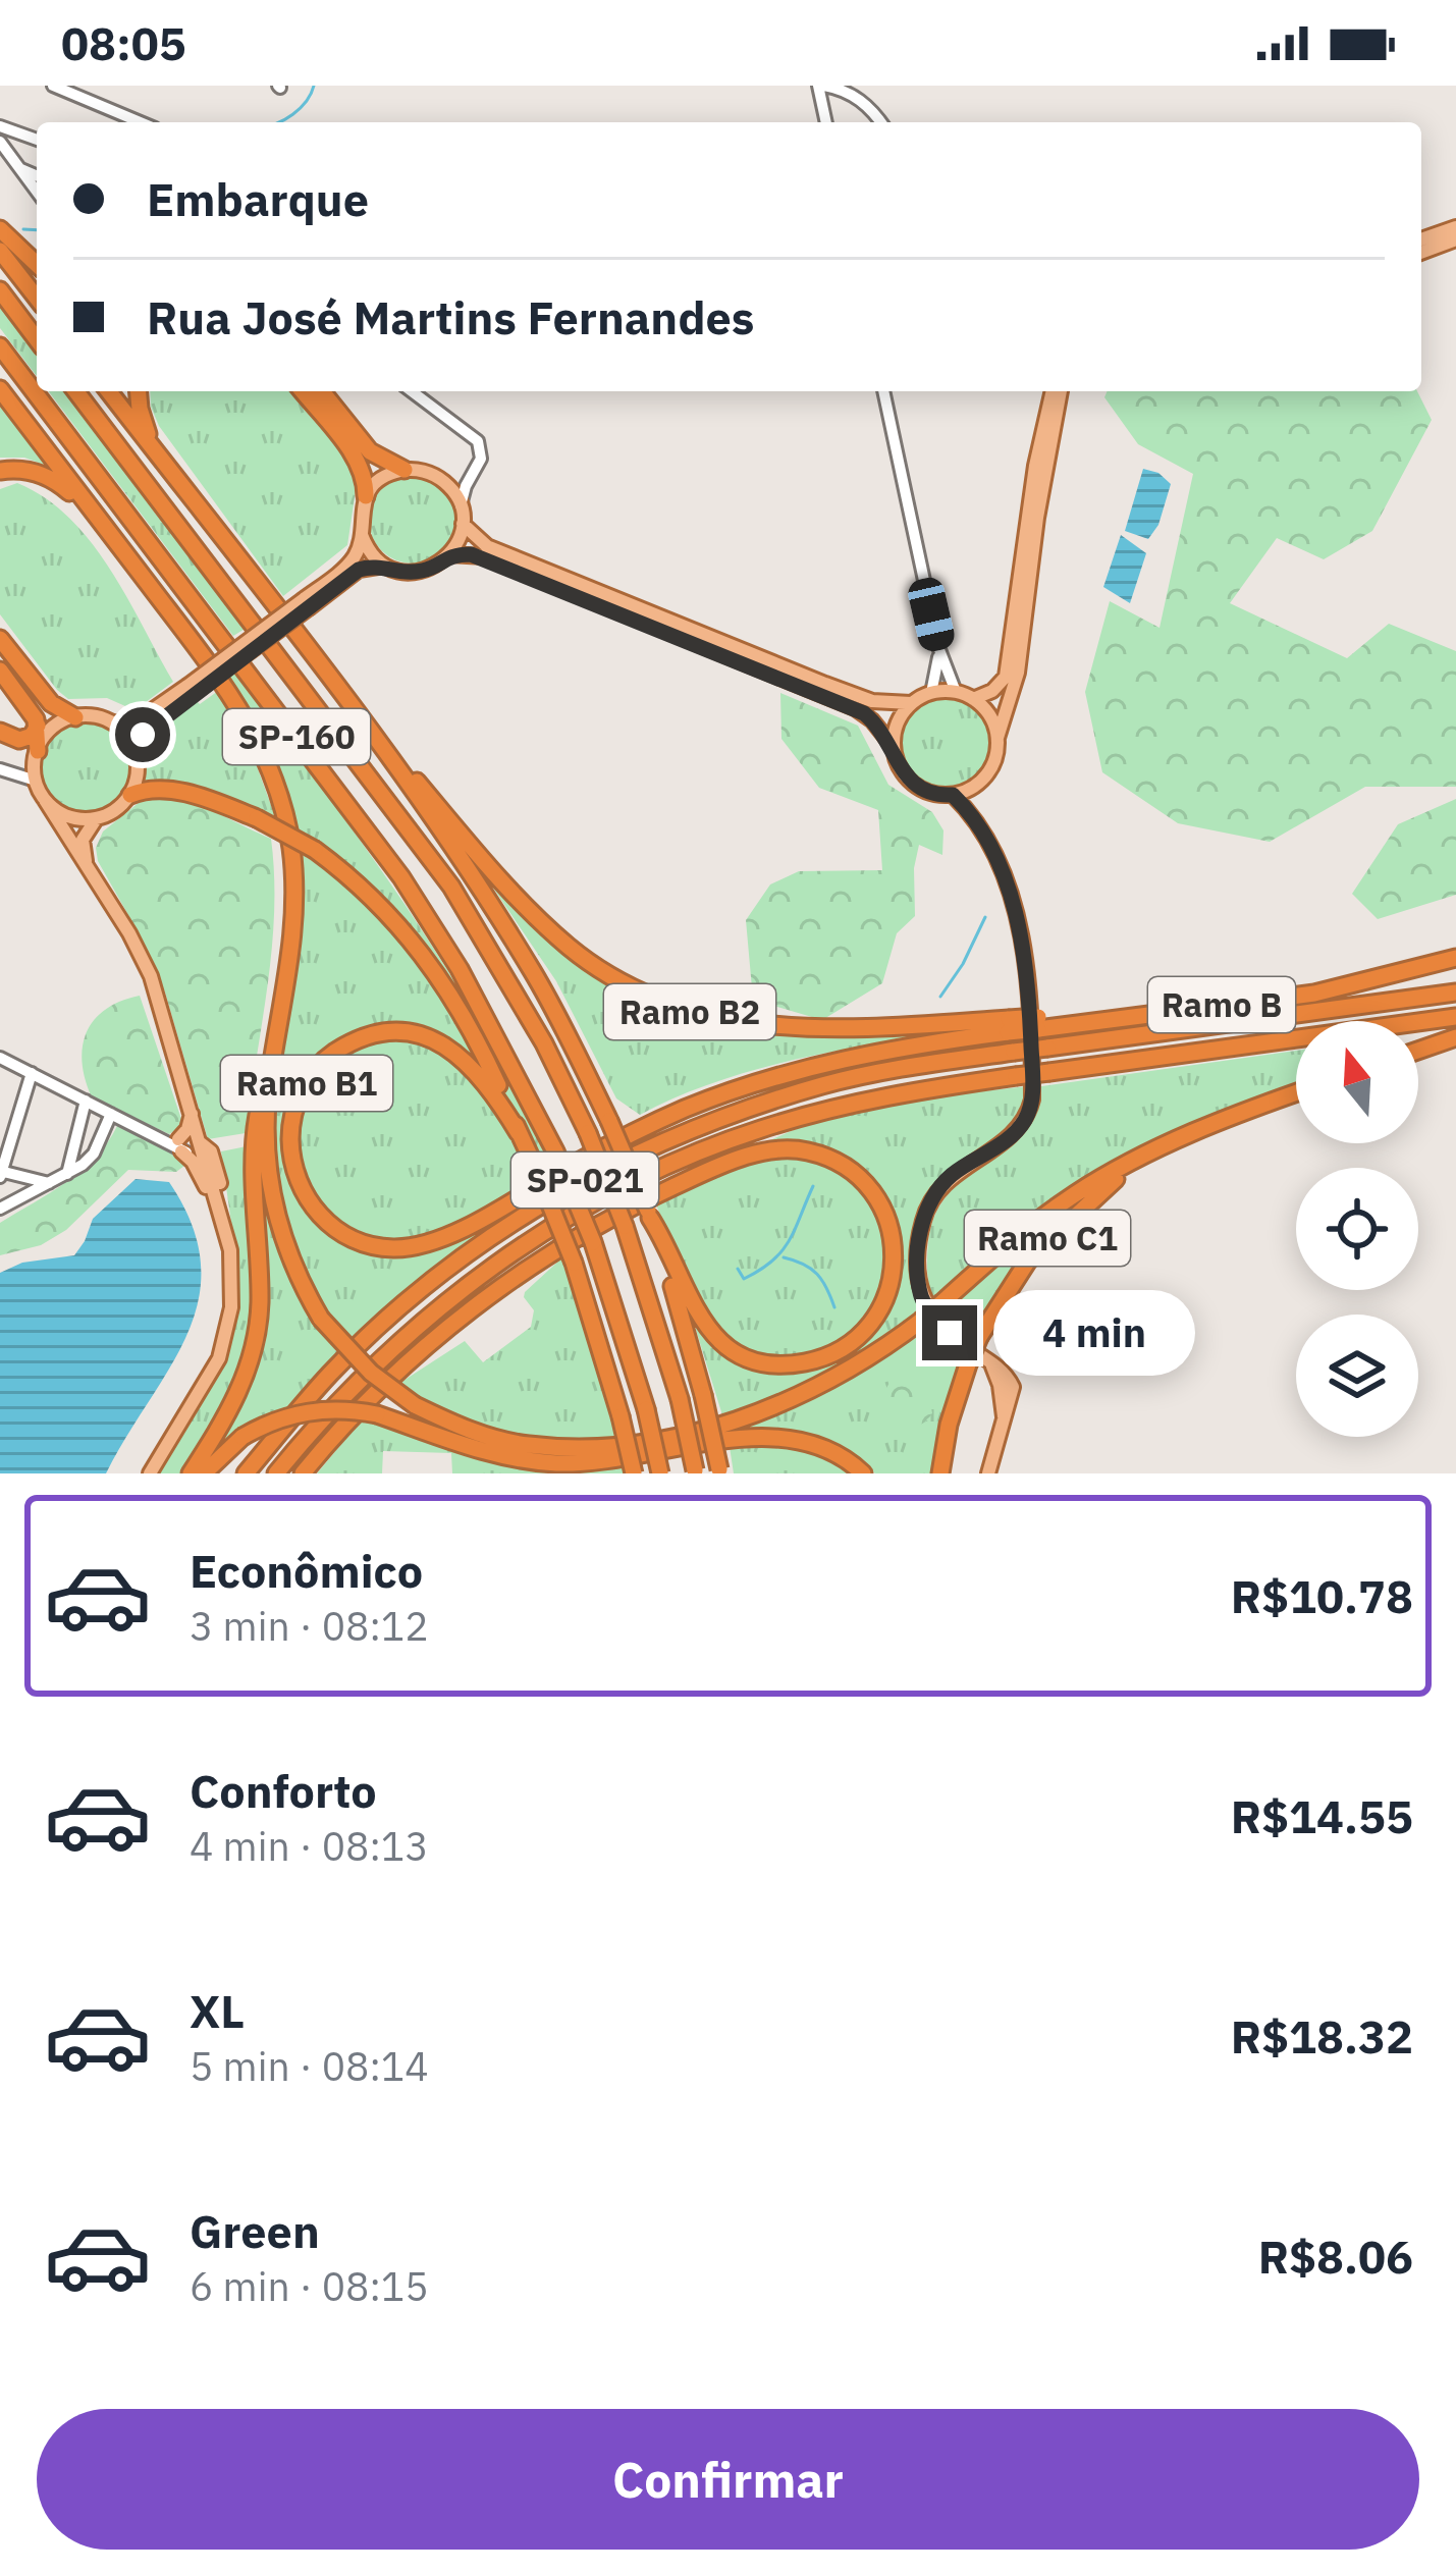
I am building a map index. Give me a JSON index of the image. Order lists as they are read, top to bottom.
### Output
{
  "streets": {
    "highway": [
      "SP-160",
      "Ramo B",
      "Ramo B2",
      "Ramo B1",
      "SP-021",
      "Ramo C1"
    ]
  },
  "crossings": [
    ["Ramo B", "Ramo B2"],
    ["Ramo B2", "Ramo B1"]
  ],
  "north": "top",
  "page": {
    "status": "08:05",
    "banner": ["Embarque", "Rua José Martins Fernandes"],
    "bubble": "4 min",
    "list": [
      {
        "name": "Econômico",
        "note": "3 min · 08:12",
        "value": "R$10.78"
      },
      {
        "name": "Conforto",
        "note": "4 min · 08:13",
        "value": "R$14.55"
      },
      {
        "name": "XL",
        "note": "5 min · 08:14",
        "value": "R$18.32"
      },
      {
        "name": "Green",
        "note": "6 min · 08:15",
        "value": "R$8.06"
      }
    ],
    "buttons": "Confirmar"
  }
}
